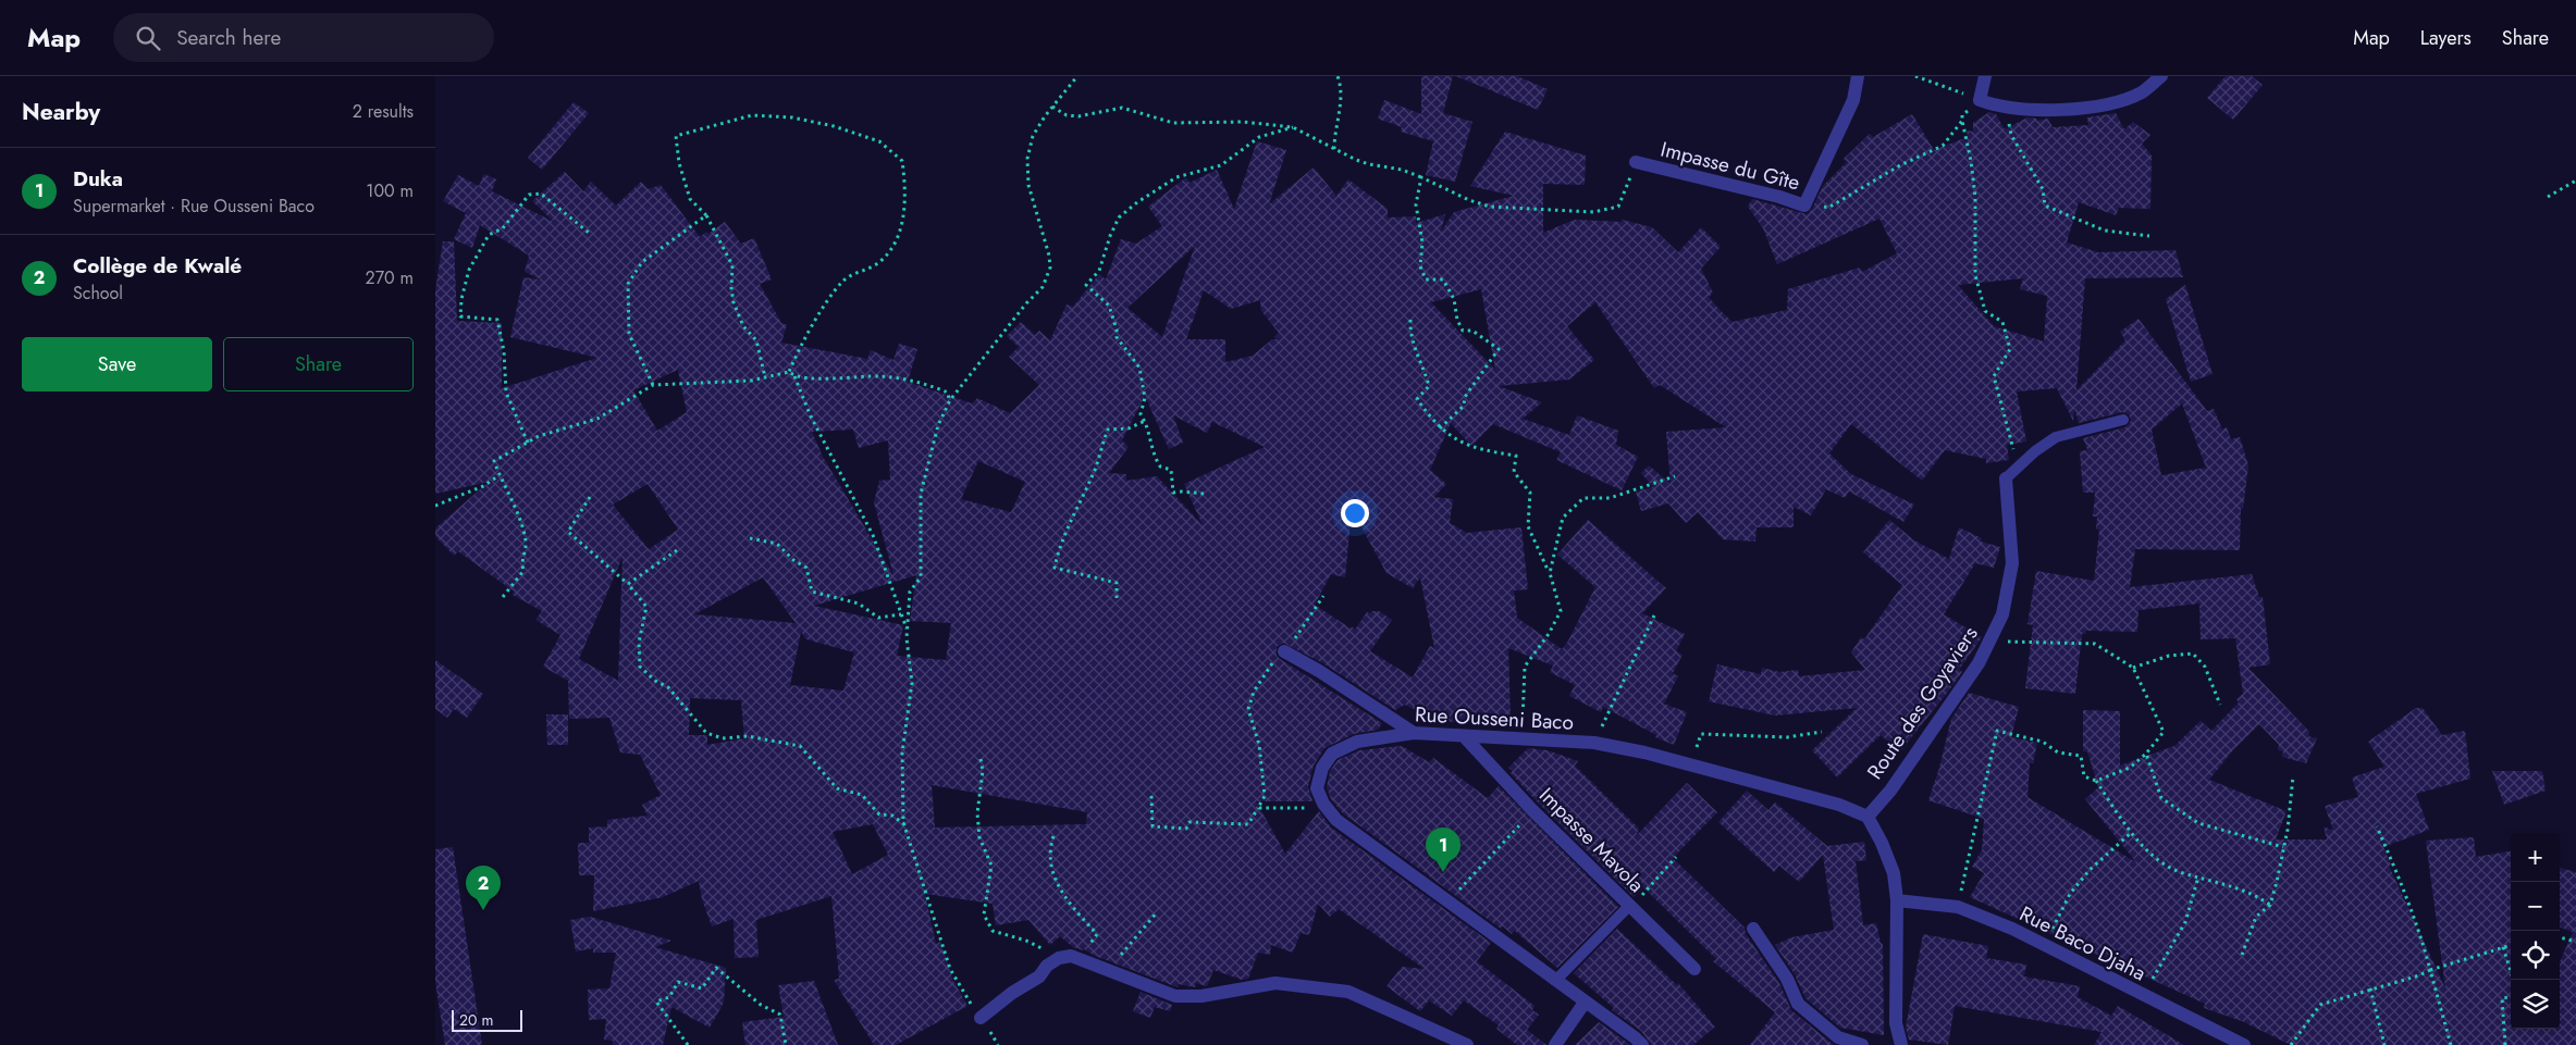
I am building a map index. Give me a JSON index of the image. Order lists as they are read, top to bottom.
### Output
{
  "streets": {
    "street": [
      "Impasse du Gîte",
      "Route des Goyaviers",
      "Rue Ousseni Baco",
      "Impasse Mavola",
      "Rue Baco Djaha"
    ]
  },
  "crossings": [
    ["Route des Goyaviers", "Rue Ousseni Baco"],
    ["Rue Ousseni Baco", "Impasse Mavola"]
  ],
  "scale_bar": "20 m",
  "page": {
    "header": "Map",
    "search": "Search here",
    "nav": ["Map", "Layers", "Share"],
    "heading": ["Nearby", "2 results"],
    "list": [
      {
        "mark": "1",
        "name": "Duka",
        "note": "Supermarket · Rue Ousseni Baco",
        "value": "100 m"
      },
      {
        "mark": "2",
        "name": "Collège de Kwalé",
        "note": "School",
        "value": "270 m"
      }
    ],
    "buttons": ["Save", "Share"],
    "pins": ["1", "2"],
    "map_buttons": ["+", "−"],
    "scale": "20 m"
  }
}
